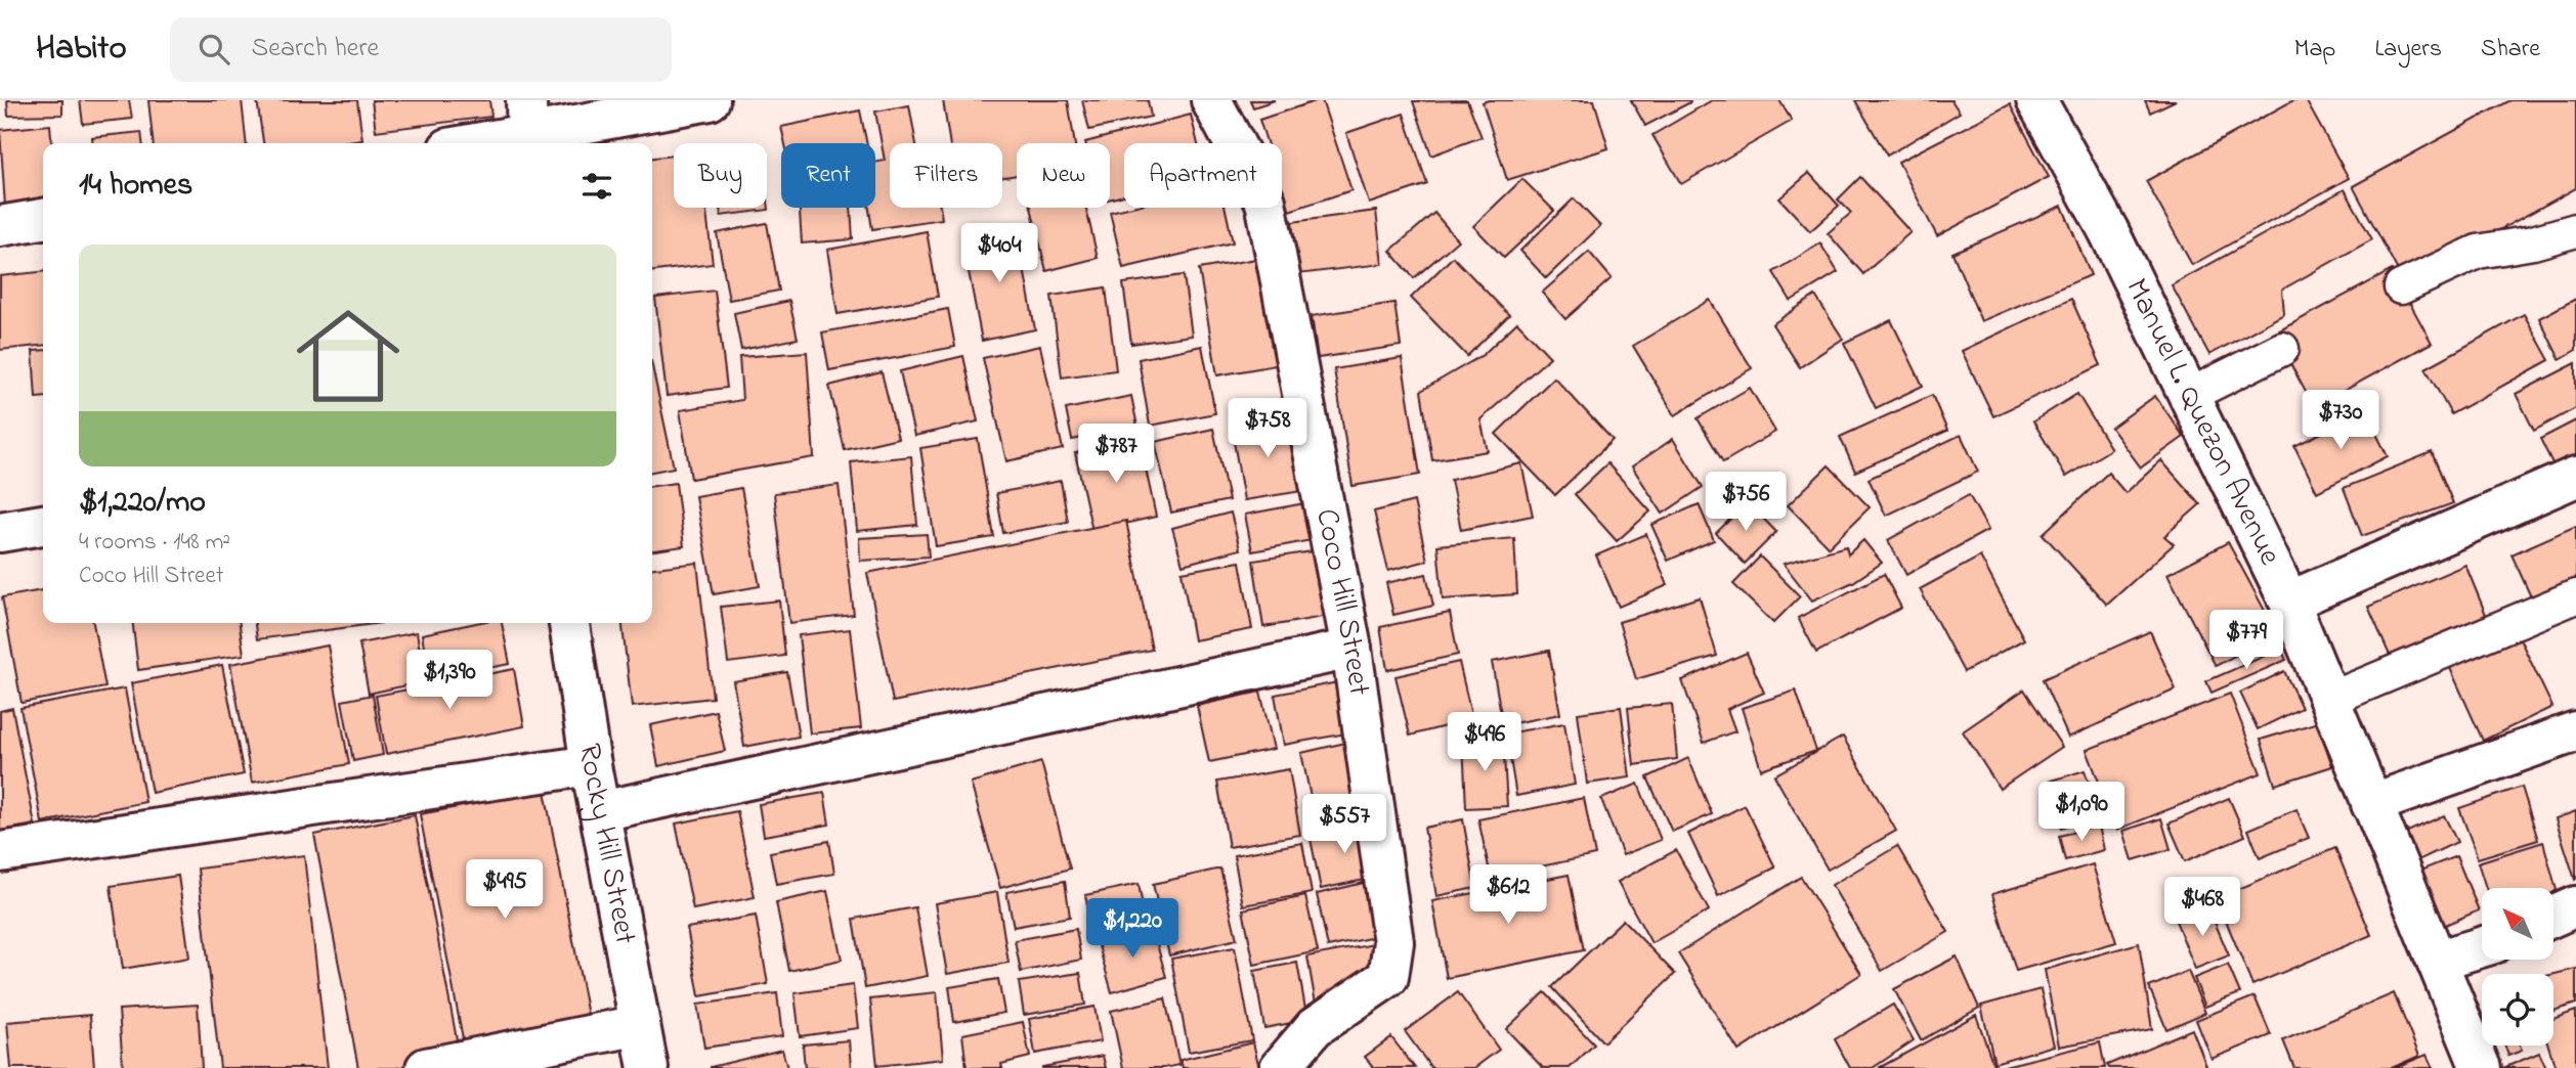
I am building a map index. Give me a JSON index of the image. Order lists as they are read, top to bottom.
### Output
{
  "streets": {
    "street": ["Manuel L. Quezon Avenue", "Coco Hill Street", "Rocky Hill Street"]
  },
  "north": "top left",
  "page": {
    "header": "Habito",
    "search": "Search here",
    "nav": ["Map", "Layers", "Share"],
    "chip": [
      "Buy",
      "Rent",
      "Filters",
      "New",
      "Apartment"
    ],
    "heading": "14 homes",
    "price": [
      "$404",
      "$730",
      "$758",
      "$787",
      "$756",
      "$779",
      "$1,390",
      "$496",
      "$1,090",
      "$557",
      "$495",
      "$612",
      "$468",
      "$1,220"
    ],
    "list": [
      {
        "name": "$1,220/mo",
        "note": "4 rooms · 148 m² · Coco Hill Street"
      }
    ]
  }
}
